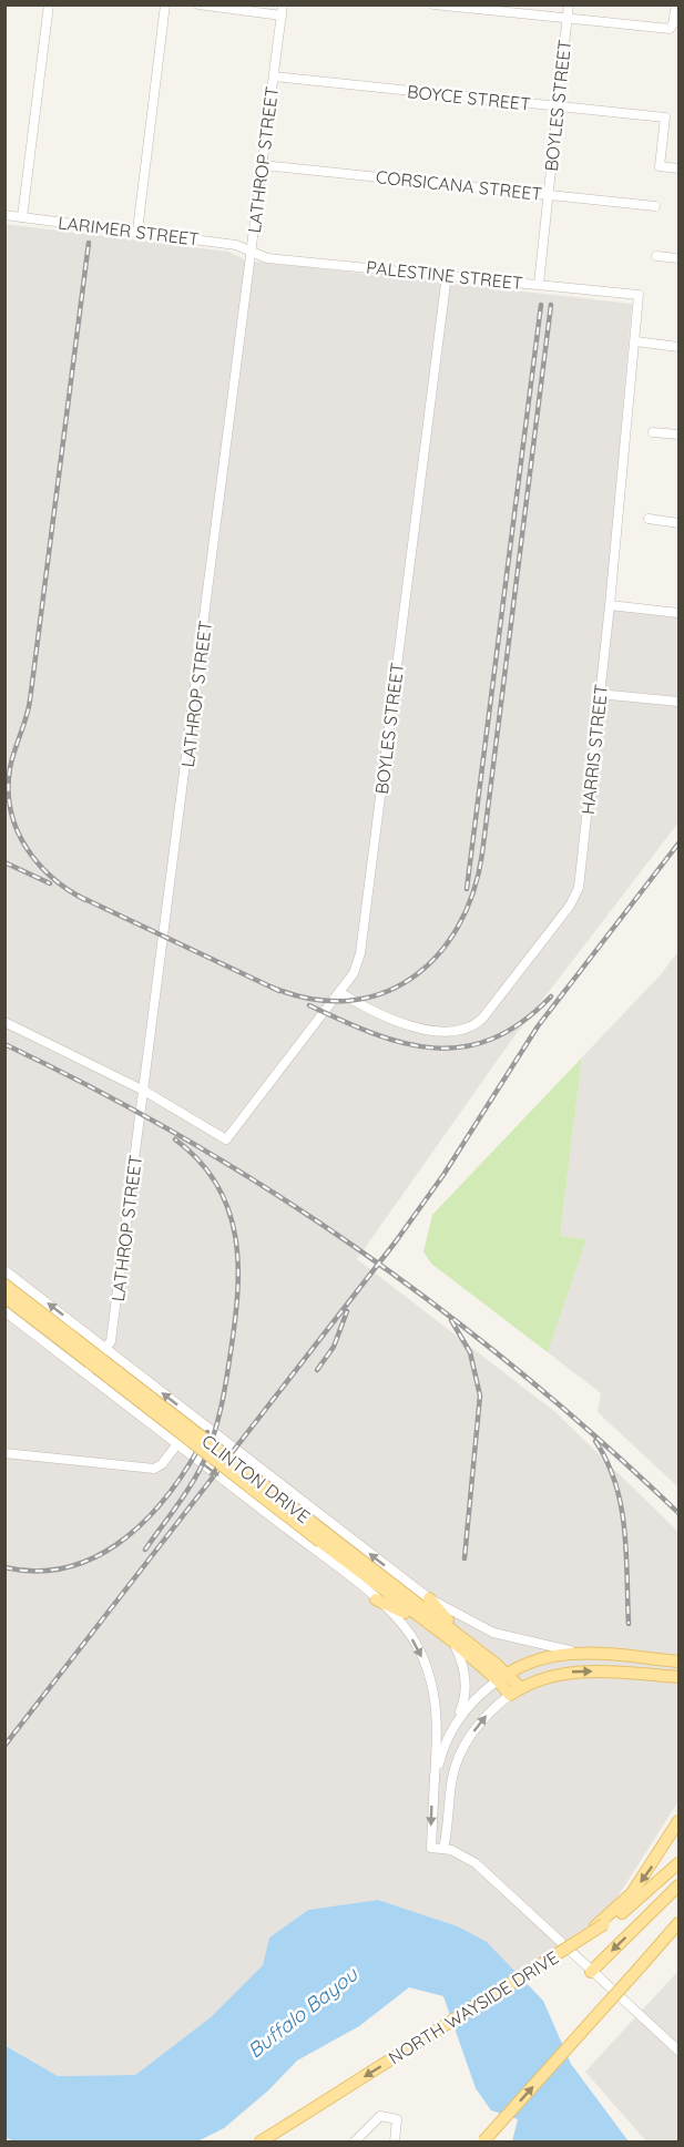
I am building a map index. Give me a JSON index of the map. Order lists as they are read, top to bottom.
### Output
{
  "streets": {
    "main road": ["CLINTON DRIVE", "NORTH WAYSIDE DRIVE"],
    "street": [
      "BOYCE STREET",
      "BOYLES STREET",
      "LATHROP STREET",
      "CORSICANA STREET",
      "LARIMER STREET",
      "PALESTINE STREET",
      "HARRIS STREET"
    ]
  },
  "crossings": [
    ["BOYCE STREET", "BOYLES STREET"],
    ["BOYCE STREET", "LATHROP STREET"],
    ["BOYLES STREET", "LATHROP STREET"],
    ["BOYLES STREET", "CORSICANA STREET"],
    ["BOYLES STREET", "PALESTINE STREET"],
    ["BOYLES STREET", "HARRIS STREET"],
    ["LATHROP STREET", "CORSICANA STREET"],
    ["LATHROP STREET", "LARIMER STREET"],
    ["LATHROP STREET", "PALESTINE STREET"],
    ["LARIMER STREET", "PALESTINE STREET"],
    ["PALESTINE STREET", "HARRIS STREET"]
  ],
  "water": ["Buffalo Bayou"]
}
